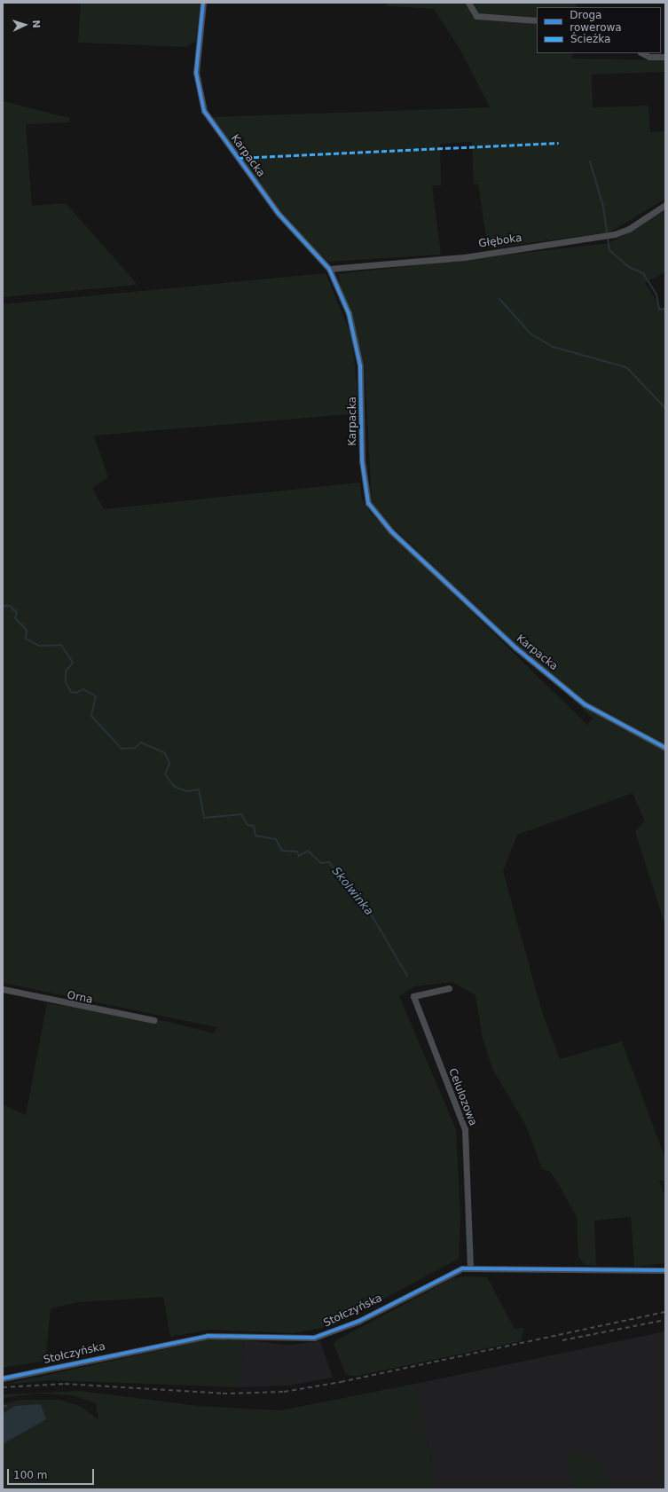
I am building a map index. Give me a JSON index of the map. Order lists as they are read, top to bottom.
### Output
{
  "streets": {
    "street": [
      "Karpacka",
      "Głęboka",
      "Orna",
      "Celulozowa",
      "Stołczyńska"
    ]
  },
  "crossings": [
    ["Karpacka", "Głęboka"],
    ["Celulozowa", "Stołczyńska"]
  ],
  "water": ["Skolwinka"],
  "legend": ["Droga rowerowa", "Ścieżka"],
  "scale_bar": "100 m",
  "north": "right"
}
